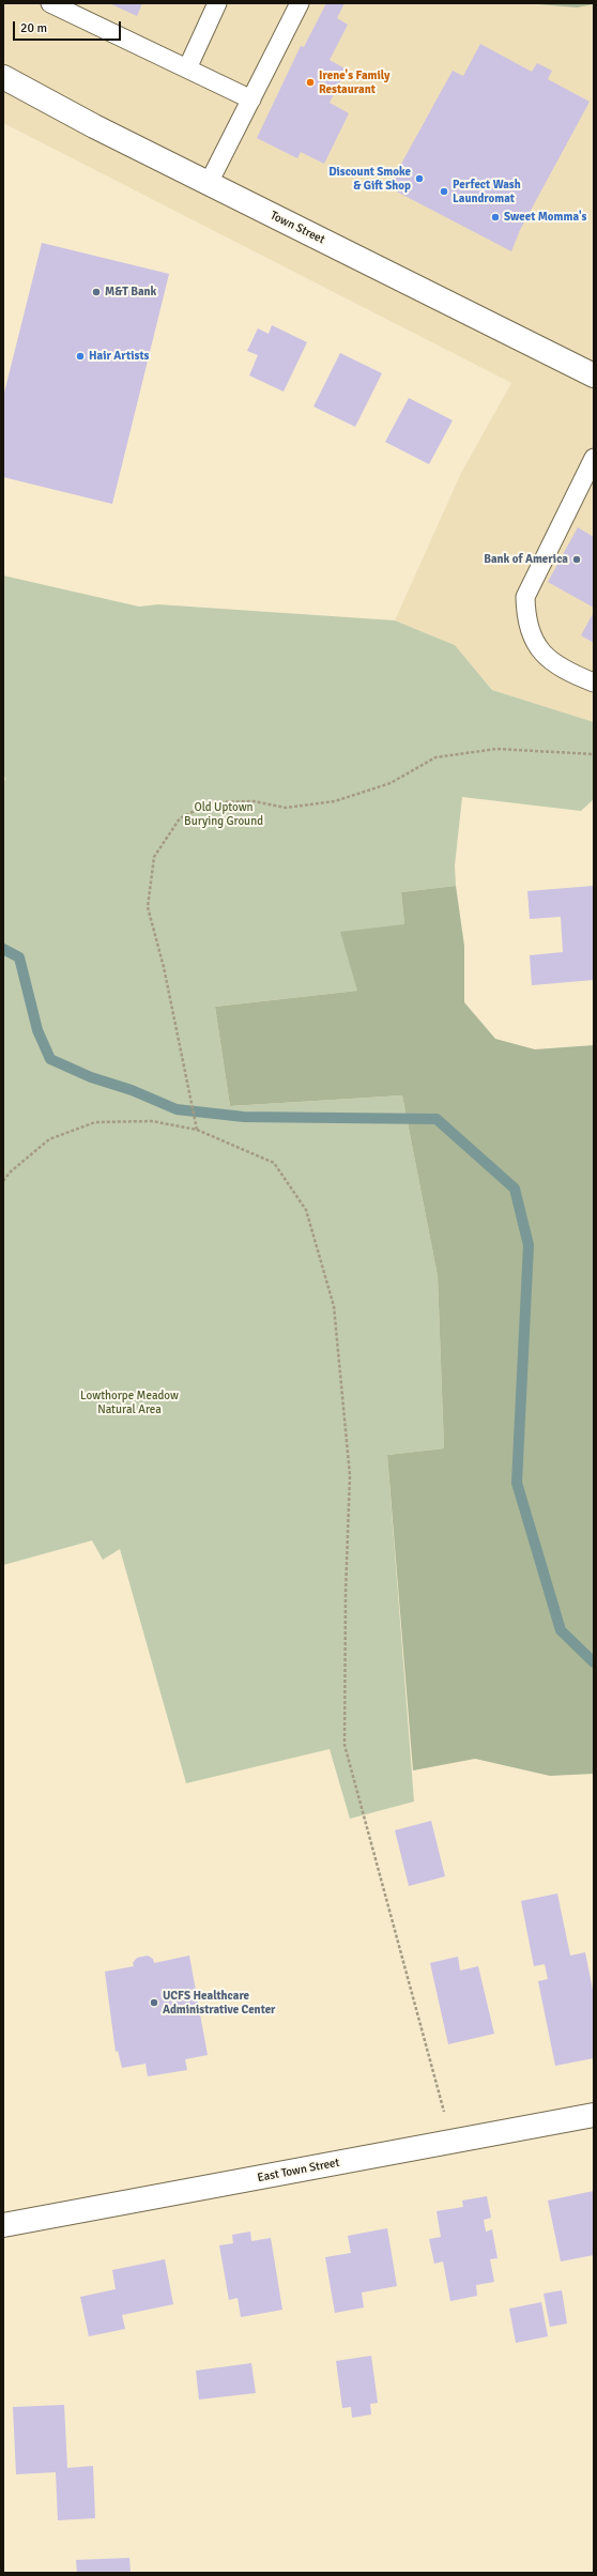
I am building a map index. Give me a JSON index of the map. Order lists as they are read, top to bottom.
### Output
{
  "streets": {
    "main road": ["Town Street", "East Town Street"]
  },
  "parks": ["Old Uptown Burying Ground", "Lowthorpe Meadow Natural Area"],
  "places": [
    "Irene's Family Restaurant",
    "Discount Smoke & Gift Shop",
    "Perfect Wash Laundromat",
    "Sweet Momma's",
    "M&T Bank",
    "Hair Artists",
    "Bank of America",
    "UCFS Healthcare Administrative Center"
  ],
  "scale_bar": "20 m"
}
